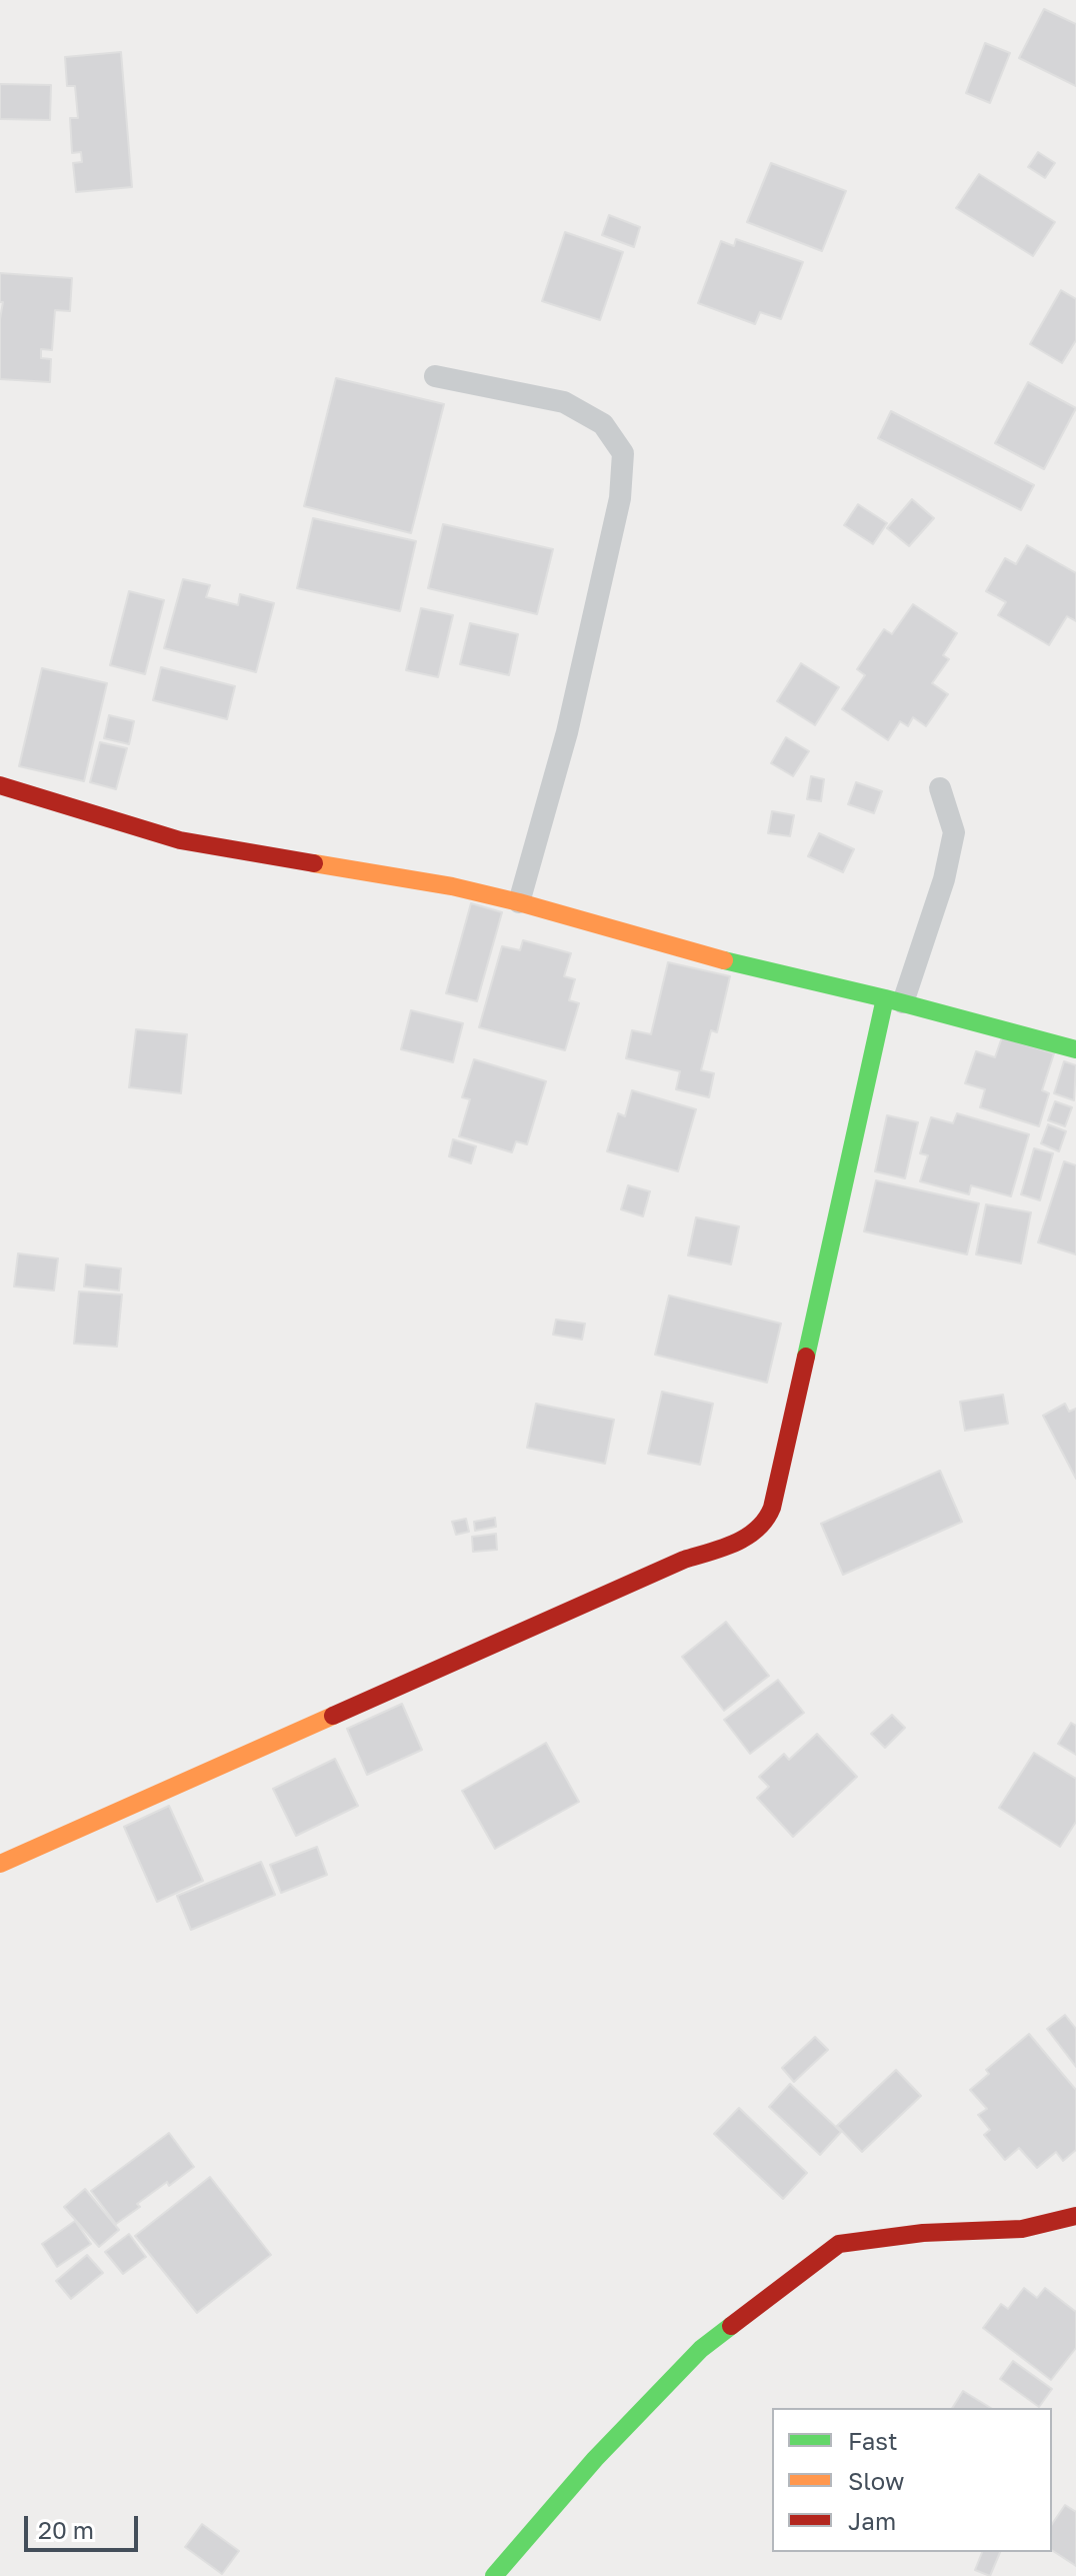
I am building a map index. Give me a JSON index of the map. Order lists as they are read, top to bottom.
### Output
{
  "legend": ["Fast", "Slow", "Jam"],
  "scale_bar": "20 m"
}
